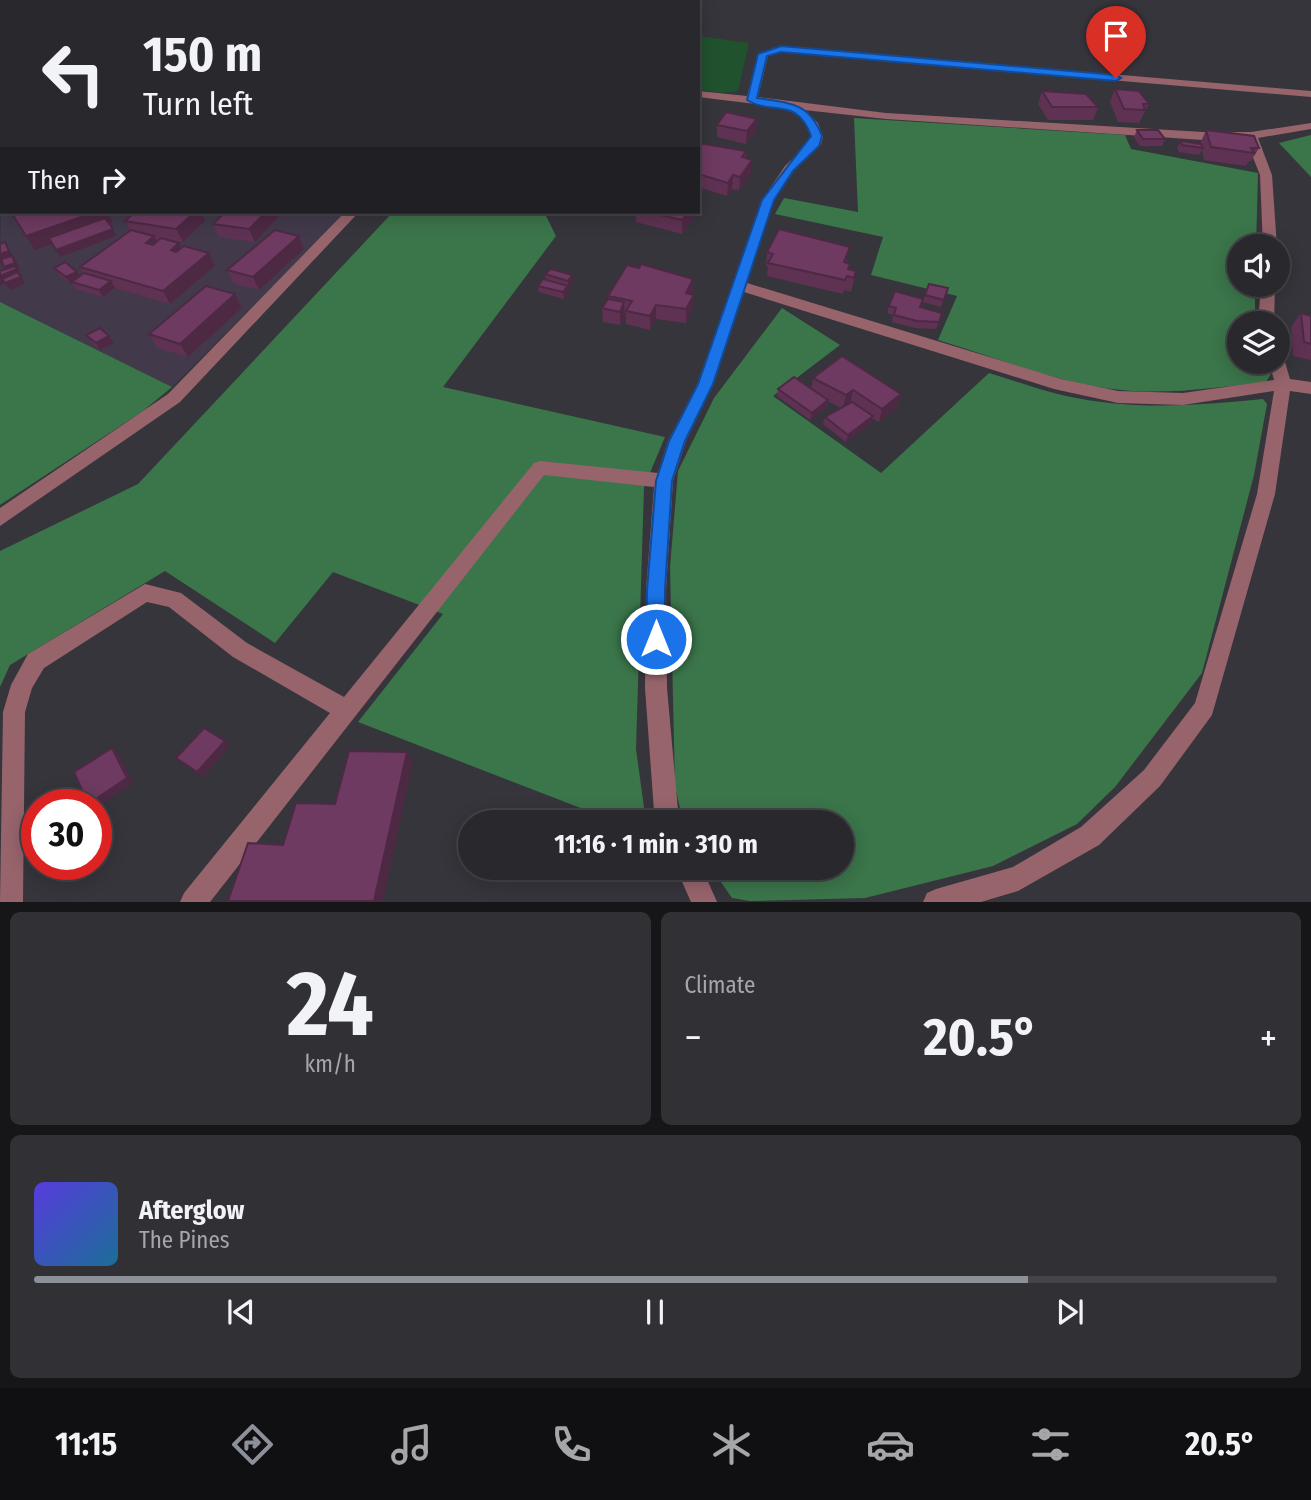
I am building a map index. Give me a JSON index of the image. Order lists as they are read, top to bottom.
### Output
{
  "page": {
    "turn": ["150 m", "Turn left"],
    "then": "Then",
    "limit": "30",
    "trip": "11:16 · 1 min · 310 m",
    "tile": [
      ["24", "km/h"],
      "Climate"
    ],
    "heat": ["−", "20.5°", "+"],
    "song": ["Afterglow", "The Pines"],
    "tabs": ["11:15", "20.5°"]
  }
}
